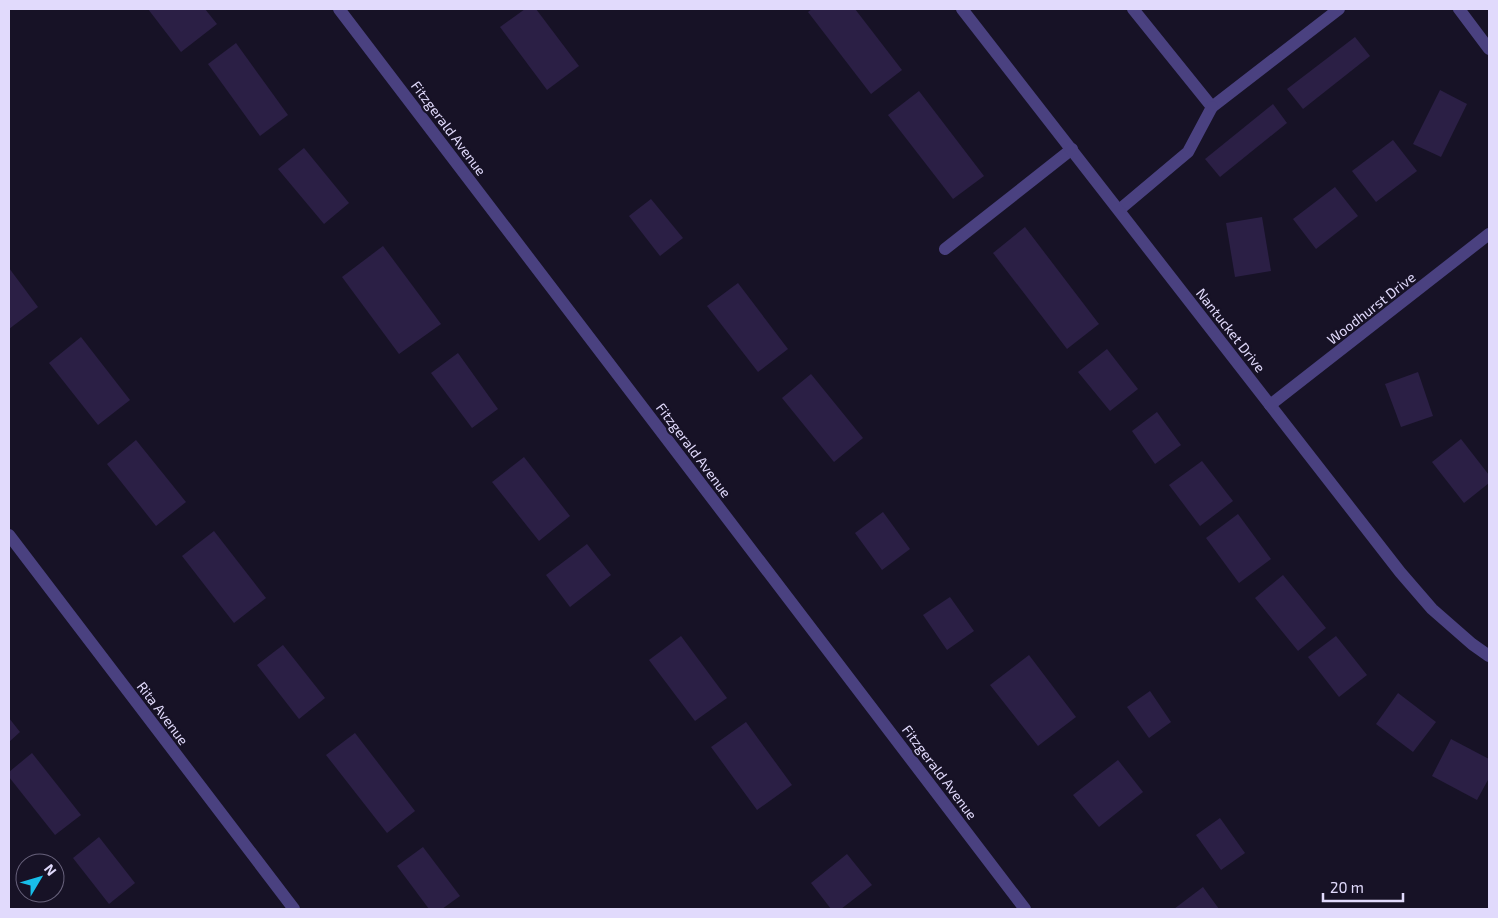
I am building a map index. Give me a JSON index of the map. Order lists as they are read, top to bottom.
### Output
{
  "streets": {
    "street": [
      "Fitzgerald Avenue",
      "Woodhurst Drive",
      "Nantucket Drive",
      "Rita Avenue"
    ]
  },
  "crossings": [
    ["Woodhurst Drive", "Nantucket Drive"]
  ],
  "scale_bar": "20 m",
  "north": "top right"
}
